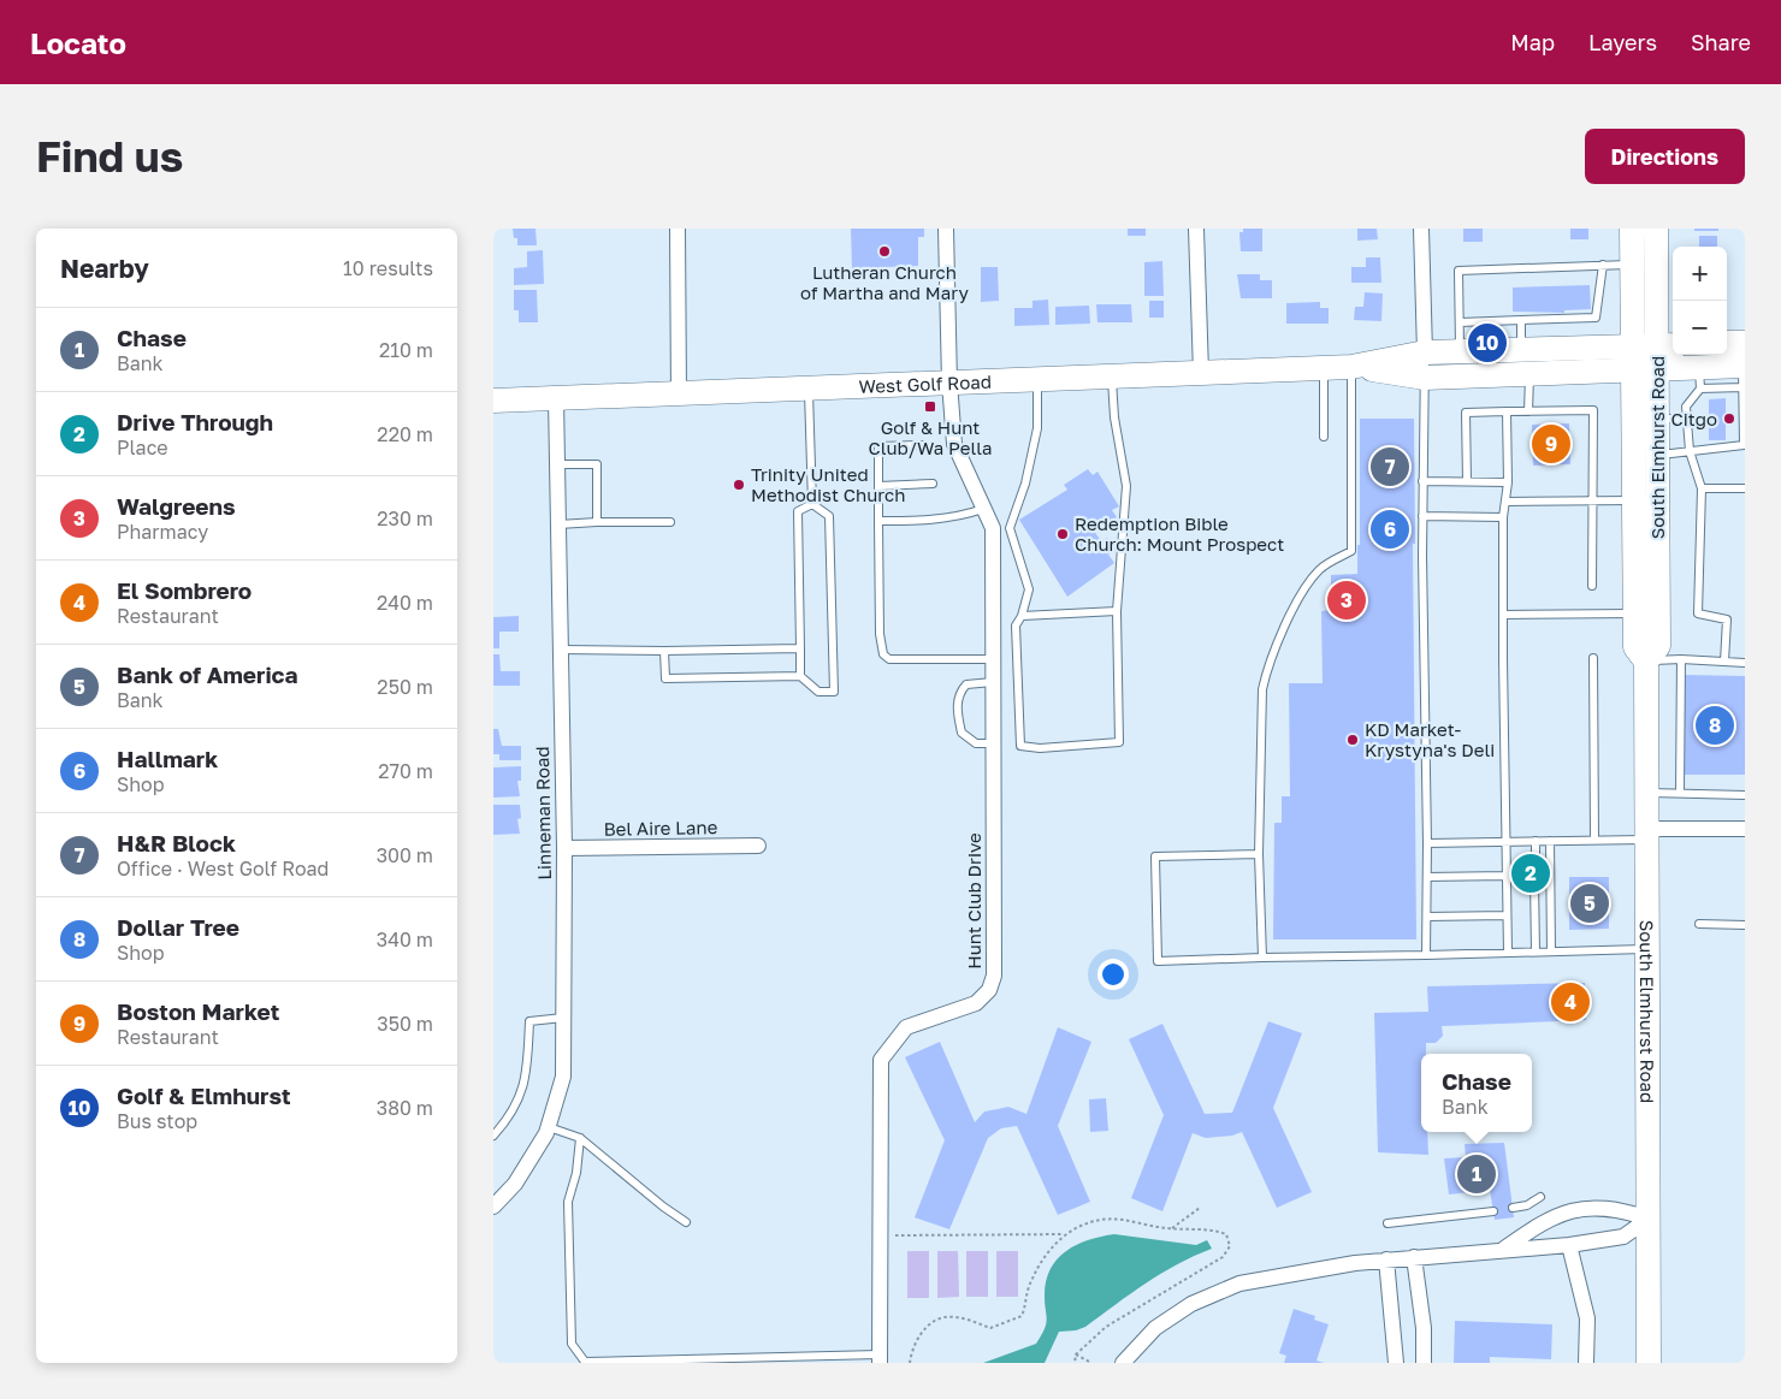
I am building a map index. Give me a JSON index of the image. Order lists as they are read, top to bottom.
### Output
{
  "streets": {
    "main road": ["West Golf Road", "South Elmhurst Road"],
    "street": ["Linneman Road", "Bel Aire Lane", "Hunt Club Drive"]
  },
  "crossings": [
    ["West Golf Road", "South Elmhurst Road"],
    ["West Golf Road", "Linneman Road"],
    ["West Golf Road", "Hunt Club Drive"],
    ["Linneman Road", "Bel Aire Lane"]
  ],
  "places": {
    "other": [
      "Lutheran Church of Martha and Mary",
      "Citgo",
      "Trinity United Methodist Church",
      "Redemption Bible Church: Mount Prospect",
      "KD Market- Krystyna's Deli"
    ],
    "transit": ["Golf & Hunt Club/Wa Pella"]
  },
  "page": {
    "header": "Locato",
    "nav": ["Map", "Layers", "Share"],
    "buttons": "Directions",
    "title": "Find us",
    "heading": ["Nearby", "10 results"],
    "map_buttons": ["+", "−"],
    "list": [
      {
        "mark": "1",
        "name": "Chase",
        "note": "Bank",
        "value": "210 m"
      },
      {
        "mark": "2",
        "name": "Drive Through",
        "note": "Place",
        "value": "220 m"
      },
      {
        "mark": "3",
        "name": "Walgreens",
        "note": "Pharmacy",
        "value": "230 m"
      },
      {
        "mark": "4",
        "name": "El Sombrero",
        "note": "Restaurant",
        "value": "240 m"
      },
      {
        "mark": "5",
        "name": "Bank of America",
        "note": "Bank",
        "value": "250 m"
      },
      {
        "mark": "6",
        "name": "Hallmark",
        "note": "Shop",
        "value": "270 m"
      },
      {
        "mark": "7",
        "name": "H&R Block",
        "note": "Office · West Golf Road",
        "value": "300 m"
      },
      {
        "mark": "8",
        "name": "Dollar Tree",
        "note": "Shop",
        "value": "340 m"
      },
      {
        "mark": "9",
        "name": "Boston Market",
        "note": "Restaurant",
        "value": "350 m"
      },
      {
        "mark": "10",
        "name": "Golf & Elmhurst",
        "note": "Bus stop",
        "value": "380 m"
      }
    ],
    "pins": [
      "10",
      "9",
      "7",
      "6",
      "3",
      "8",
      "2",
      "5",
      "4",
      "1"
    ],
    "popup": ["Chase", "Bank"]
  }
}
